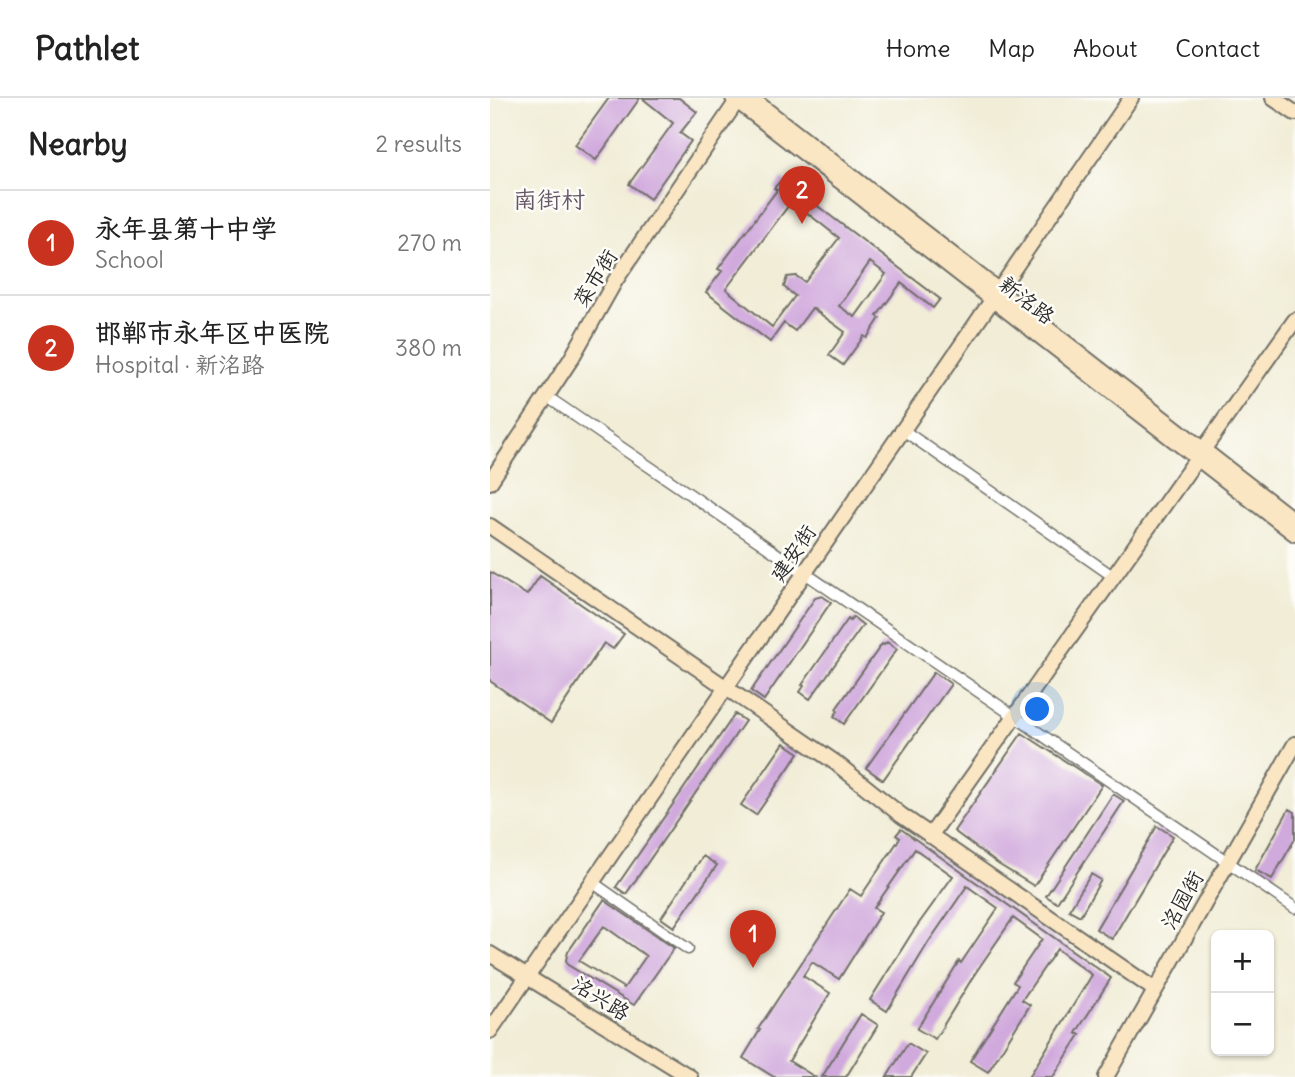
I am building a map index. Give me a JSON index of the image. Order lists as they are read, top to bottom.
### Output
{
  "streets": {
    "street": [
      "菜市街",
      "新洺路",
      "建安街",
      "洺园街",
      "洺兴路"
    ]
  },
  "crossings": [
    ["菜市街", "新洺路"],
    ["新洺路", "建安街"],
    ["建安街", "洺兴路"]
  ],
  "districts": ["南街村"],
  "page": {
    "header": "Pathlet",
    "nav": [
      "Home",
      "Map",
      "About",
      "Contact"
    ],
    "heading": ["Nearby", "2 results"],
    "pins": ["2", "1"],
    "list": [
      {
        "mark": "1",
        "name": "永年县第十中学",
        "note": "School",
        "value": "270 m"
      },
      {
        "mark": "2",
        "name": "邯郸市永年区中医院",
        "note": "Hospital · 新洺路",
        "value": "380 m"
      }
    ],
    "map_buttons": ["+", "−"]
  }
}
